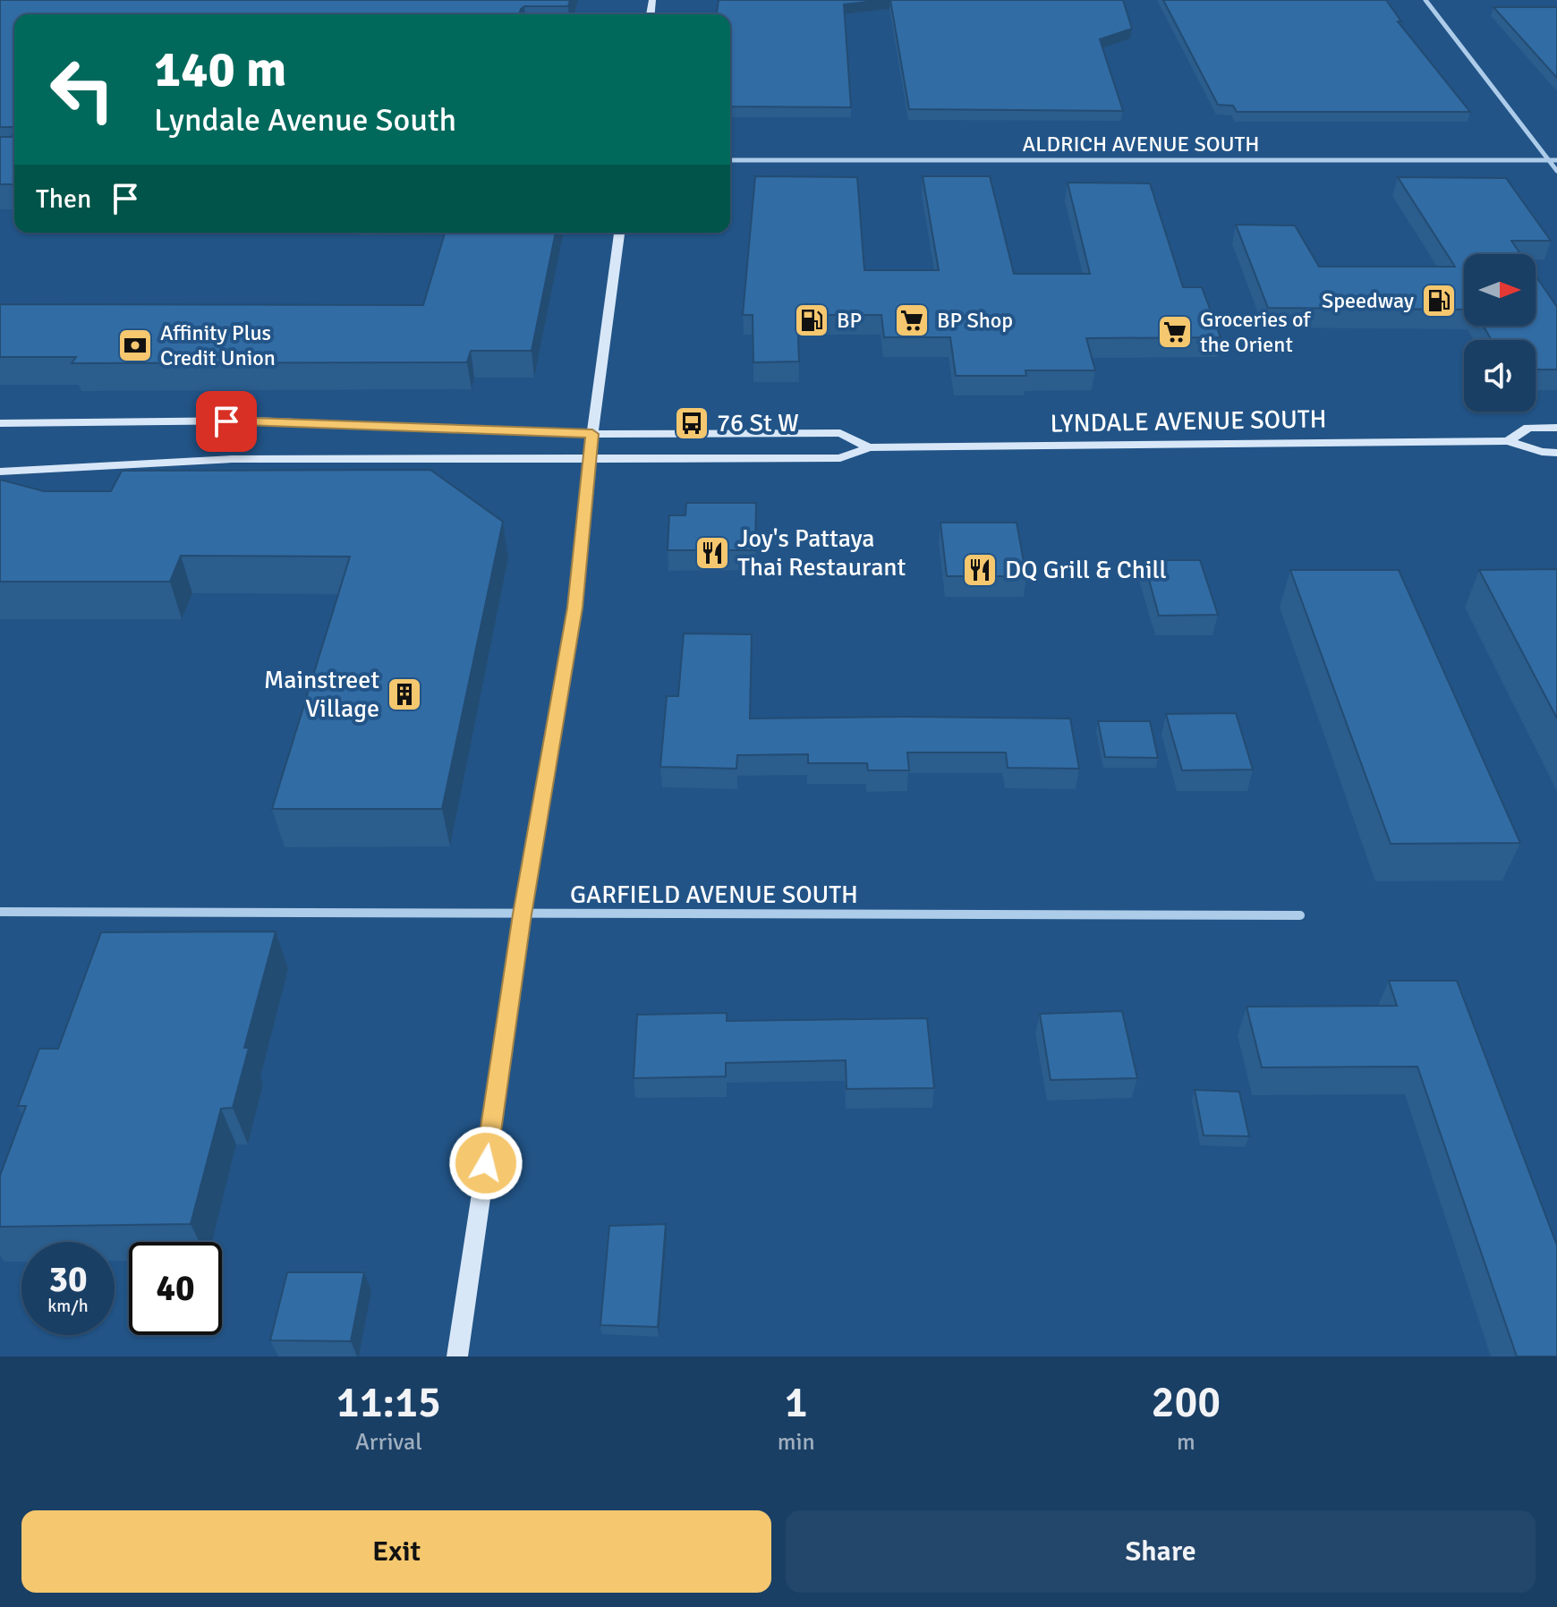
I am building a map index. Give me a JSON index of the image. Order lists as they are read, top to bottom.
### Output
{
  "streets": {
    "main road": ["LYNDALE AVENUE SOUTH"],
    "street": ["ALDRICH AVENUE SOUTH", "GARFIELD AVENUE SOUTH"]
  },
  "places": {
    "fuel station": ["Speedway", "BP"],
    "supermarket": ["BP Shop", "Groceries of the Orient"],
    "bank": ["Affinity Plus Credit Union"],
    "bus stop": ["76 St W"],
    "restaurant": ["Joy's Pattaya Thai Restaurant", "DQ Grill & Chill"],
    "building": ["Mainstreet Village"]
  },
  "north": "right",
  "page": {
    "turn": ["140 m", "Lyndale Avenue South"],
    "then": "Then",
    "speed": "30 km/h",
    "limit": "40",
    "eta": [
      "11:15",
      "Arrival",
      "1",
      "min",
      "200",
      "m"
    ],
    "buttons": ["Exit", "Share"]
  }
}
